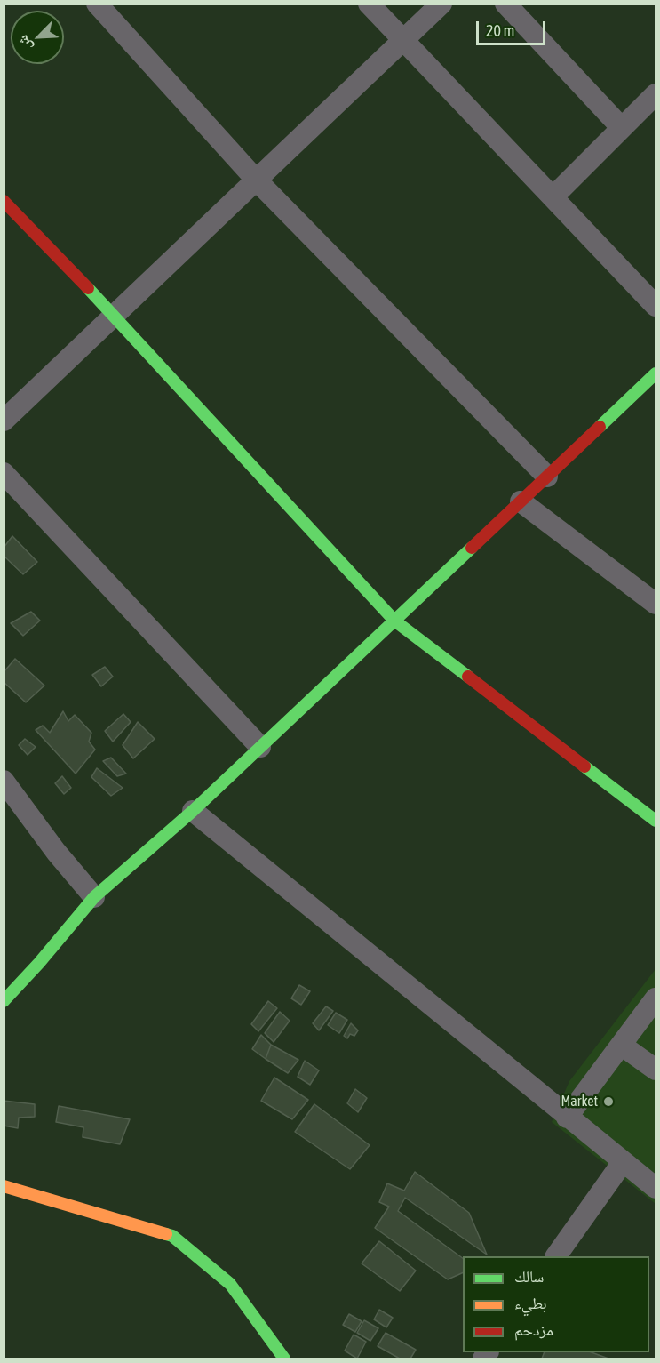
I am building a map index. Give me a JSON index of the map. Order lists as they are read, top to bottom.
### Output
{
  "places": ["Market"],
  "legend": ["سالك", "بطيء", "مزدحم"],
  "scale_bar": "20 m",
  "north": "bottom left"
}
